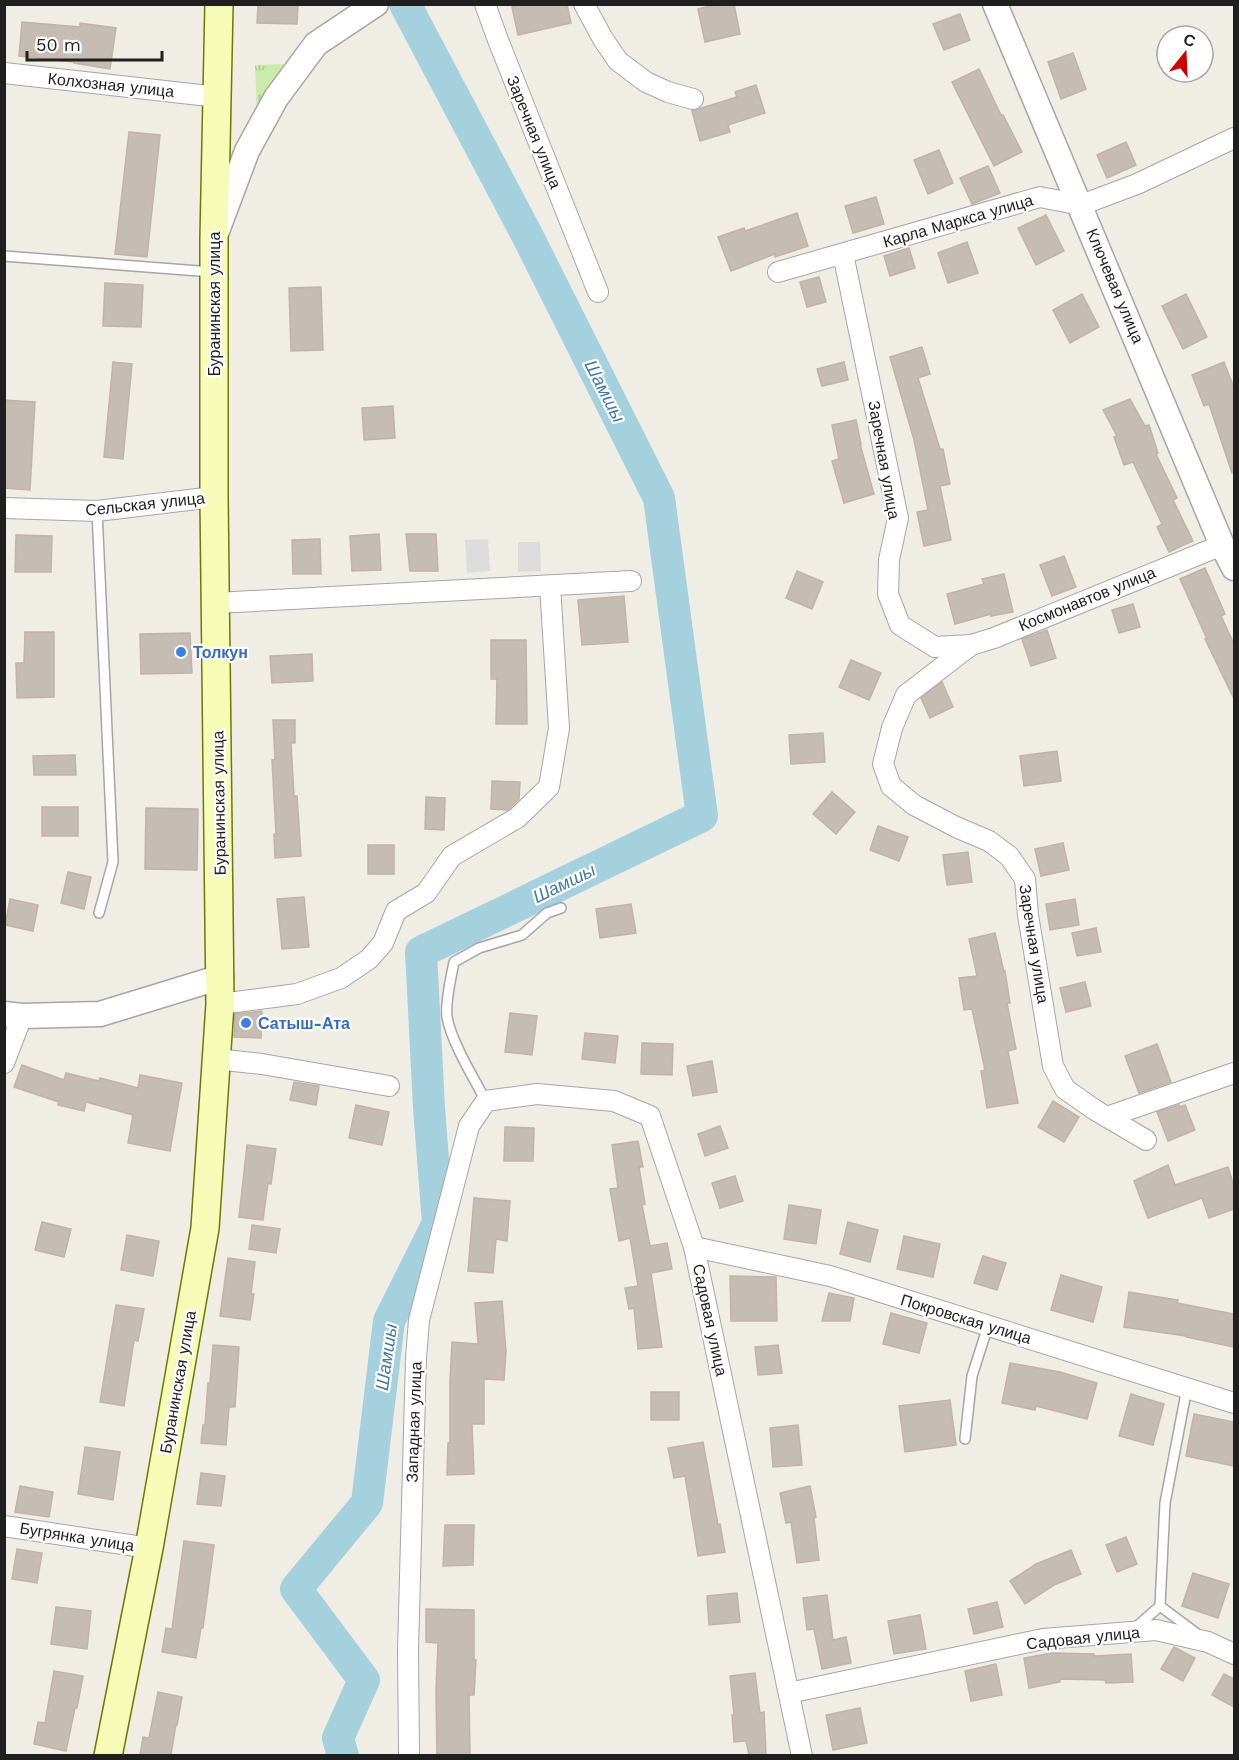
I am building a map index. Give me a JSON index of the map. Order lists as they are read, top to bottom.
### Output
{
  "streets": {
    "main road": ["Буранинская улица"],
    "street": [
      "Колхозная улица",
      "Заречная улица",
      "Карла Маркса улица",
      "Ключевая улица",
      "Сельская улица",
      "Космонавтов улица",
      "Покровская улица",
      "Садовая улица",
      "Западная улица",
      "Бугрянка улица"
    ]
  },
  "crossings": [
    ["Колхозная улица", "Буранинская улица"],
    ["Заречная улица", "Карла Маркса улица"],
    ["Заречная улица", "Космонавтов улица"],
    ["Карла Маркса улица", "Ключевая улица"],
    ["Ключевая улица", "Космонавтов улица"],
    ["Буранинская улица", "Сельская улица"],
    ["Буранинская улица", "Бугрянка улица"],
    ["Покровская улица", "Садовая улица"],
    ["Садовая улица", "Западная улица"]
  ],
  "water": ["Шамшы"],
  "places": ["Толкун", "Сатыш-Ата"],
  "scale_bar": "50 m",
  "north": "top"
}
